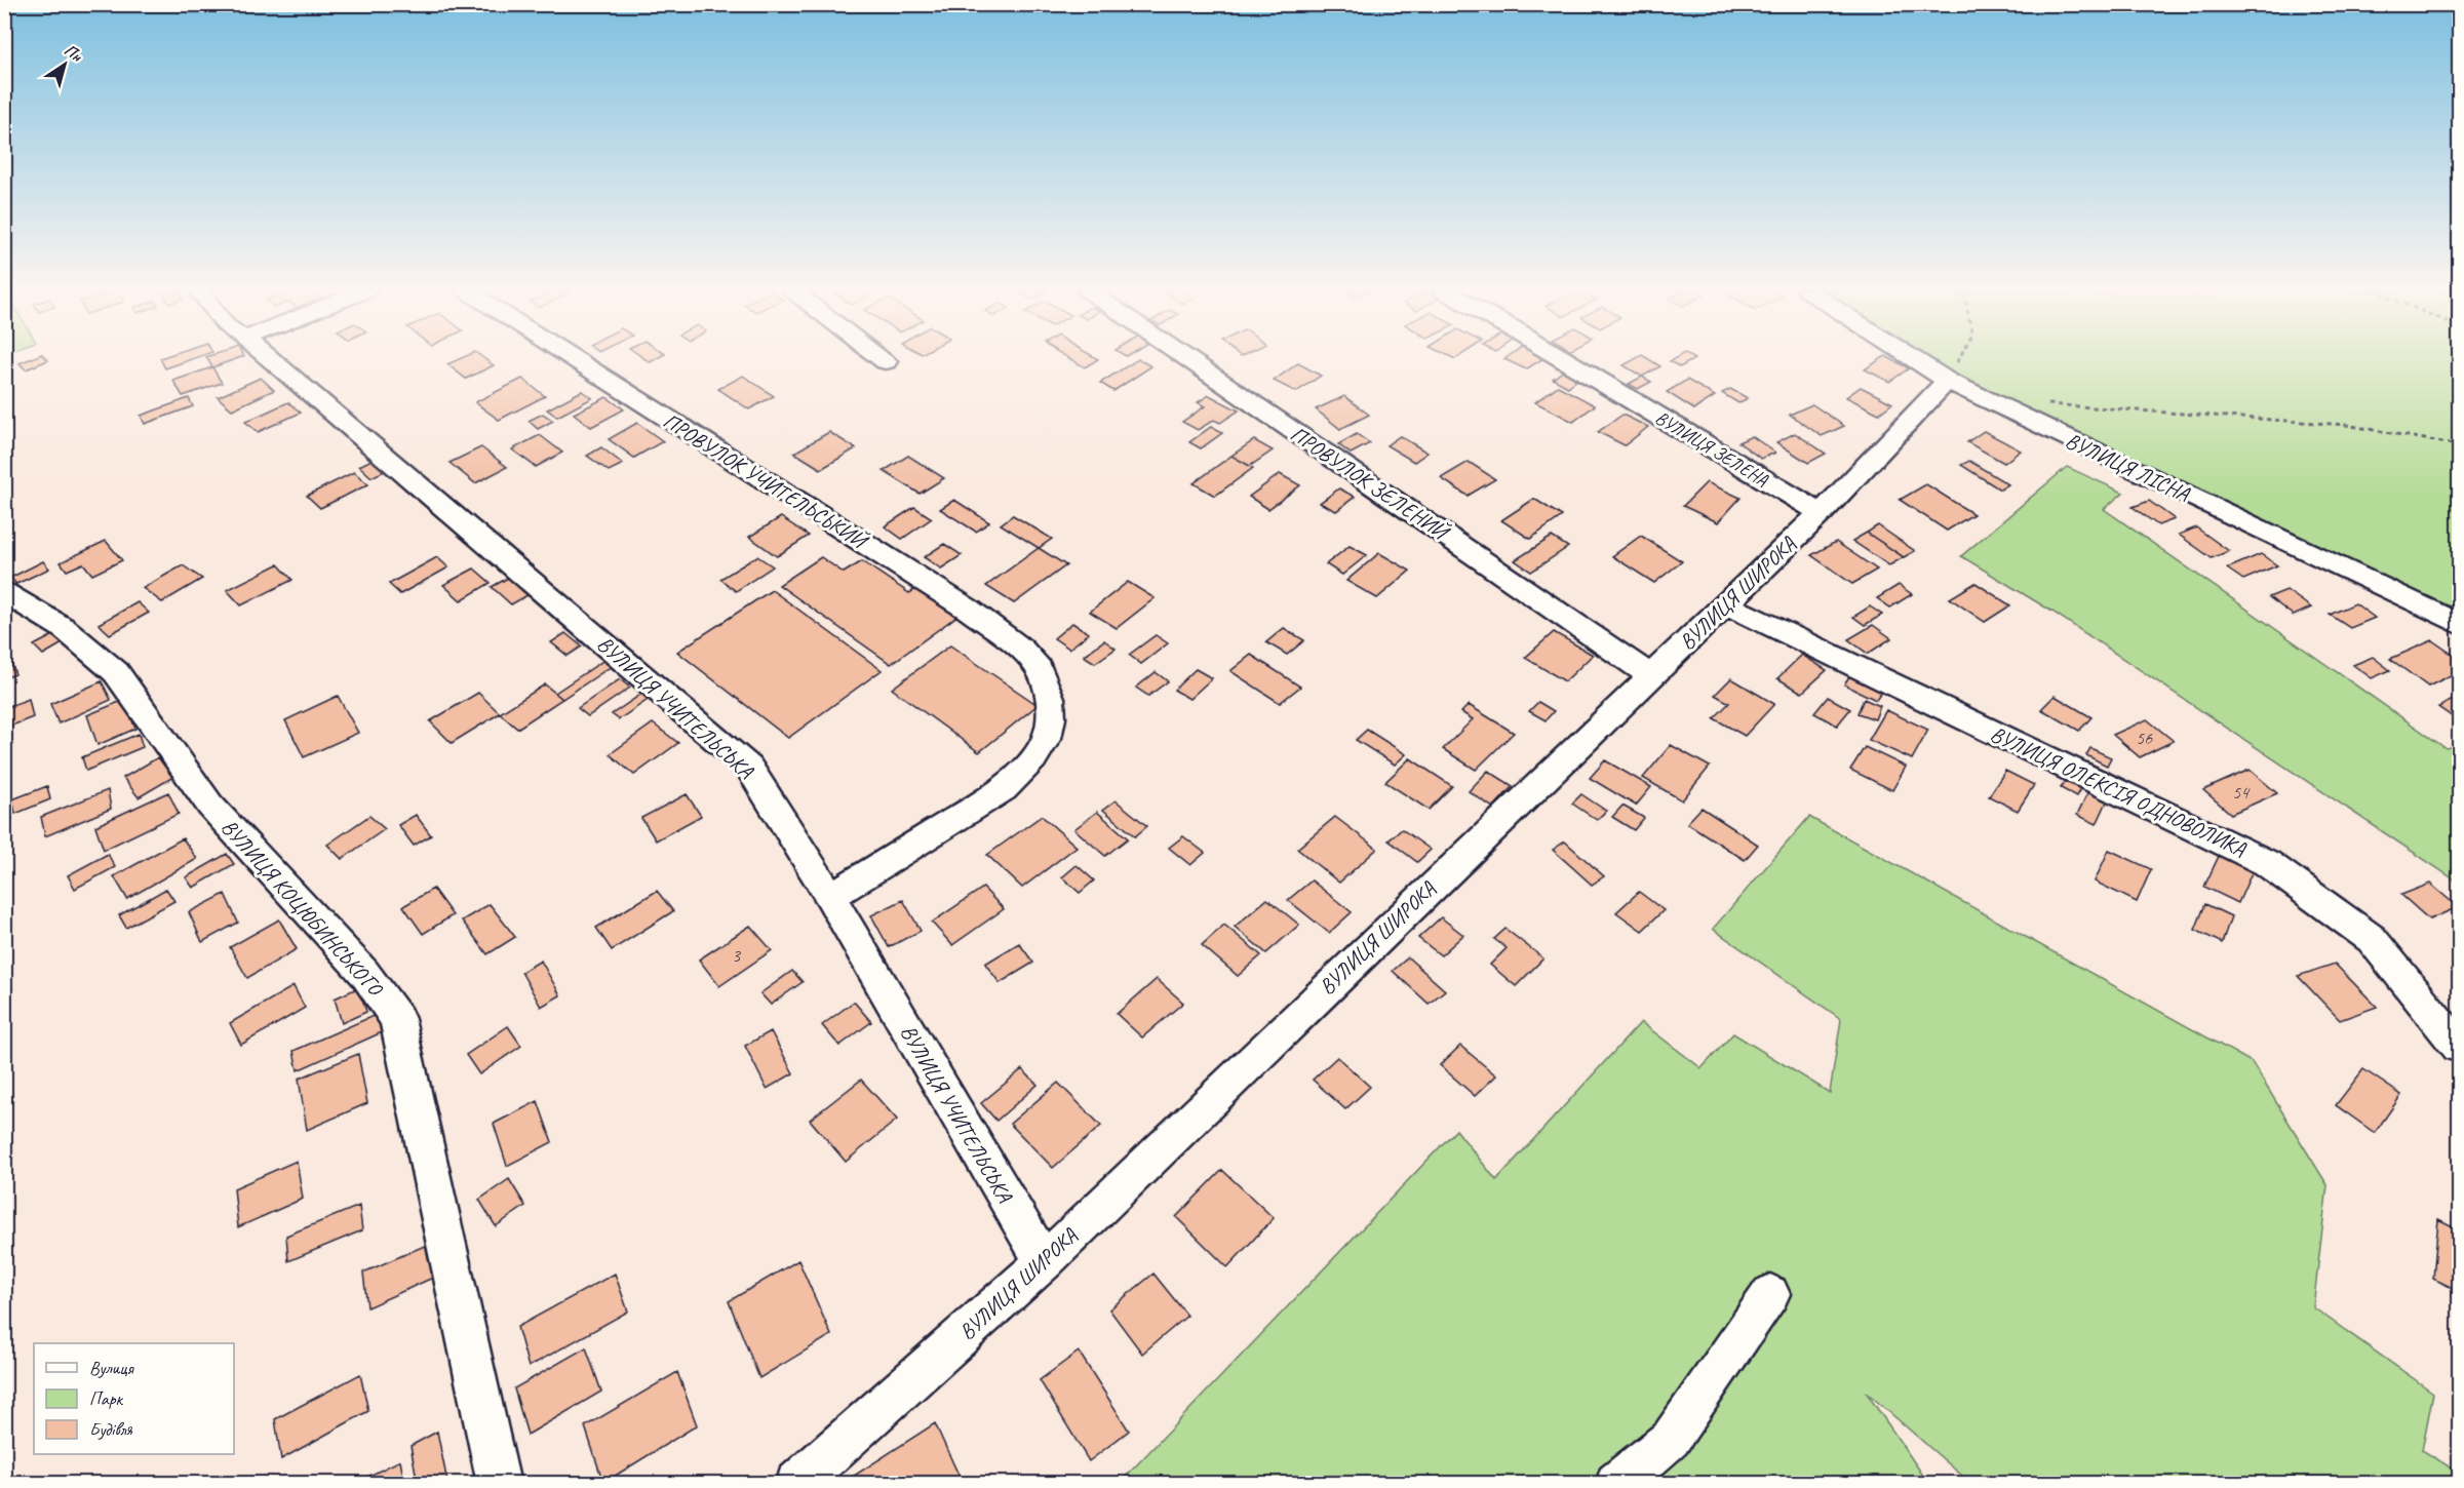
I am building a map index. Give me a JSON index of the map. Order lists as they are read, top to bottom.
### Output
{
  "streets": {
    "street": [
      "ВУЛИЦЯ ЗЕЛЕНА",
      "ВУЛИЦЯ ЛІСНА",
      "ПРОВУЛОК УЧИТЕЛЬСЬКИЙ",
      "ПРОВУЛОК ЗЕЛЕНИЙ",
      "ВУЛИЦЯ ШИРОКА",
      "ВУЛИЦЯ УЧИТЕЛЬСЬКА",
      "ВУЛИЦЯ ОЛЕКСІЯ ОДНОВОЛИКА",
      "ВУЛИЦЯ КОЦЮБИНСЬКОГО"
    ]
  },
  "crossings": [
    ["ВУЛИЦЯ ЗЕЛЕНА", "ВУЛИЦЯ ШИРОКА"],
    ["ВУЛИЦЯ ЛІСНА", "ВУЛИЦЯ ШИРОКА"],
    ["ПРОВУЛОК УЧИТЕЛЬСЬКИЙ", "ВУЛИЦЯ УЧИТЕЛЬСЬКА"],
    ["ПРОВУЛОК ЗЕЛЕНИЙ", "ВУЛИЦЯ ШИРОКА"],
    ["ВУЛИЦЯ ШИРОКА", "ВУЛИЦЯ УЧИТЕЛЬСЬКА"],
    ["ВУЛИЦЯ ШИРОКА", "ВУЛИЦЯ ОЛЕКСІЯ ОДНОВОЛИКА"]
  ],
  "house_numbers": ["56", "54", "3"],
  "legend": ["Вулиця", "Парк", "Будівля"],
  "north": "top right"
}
